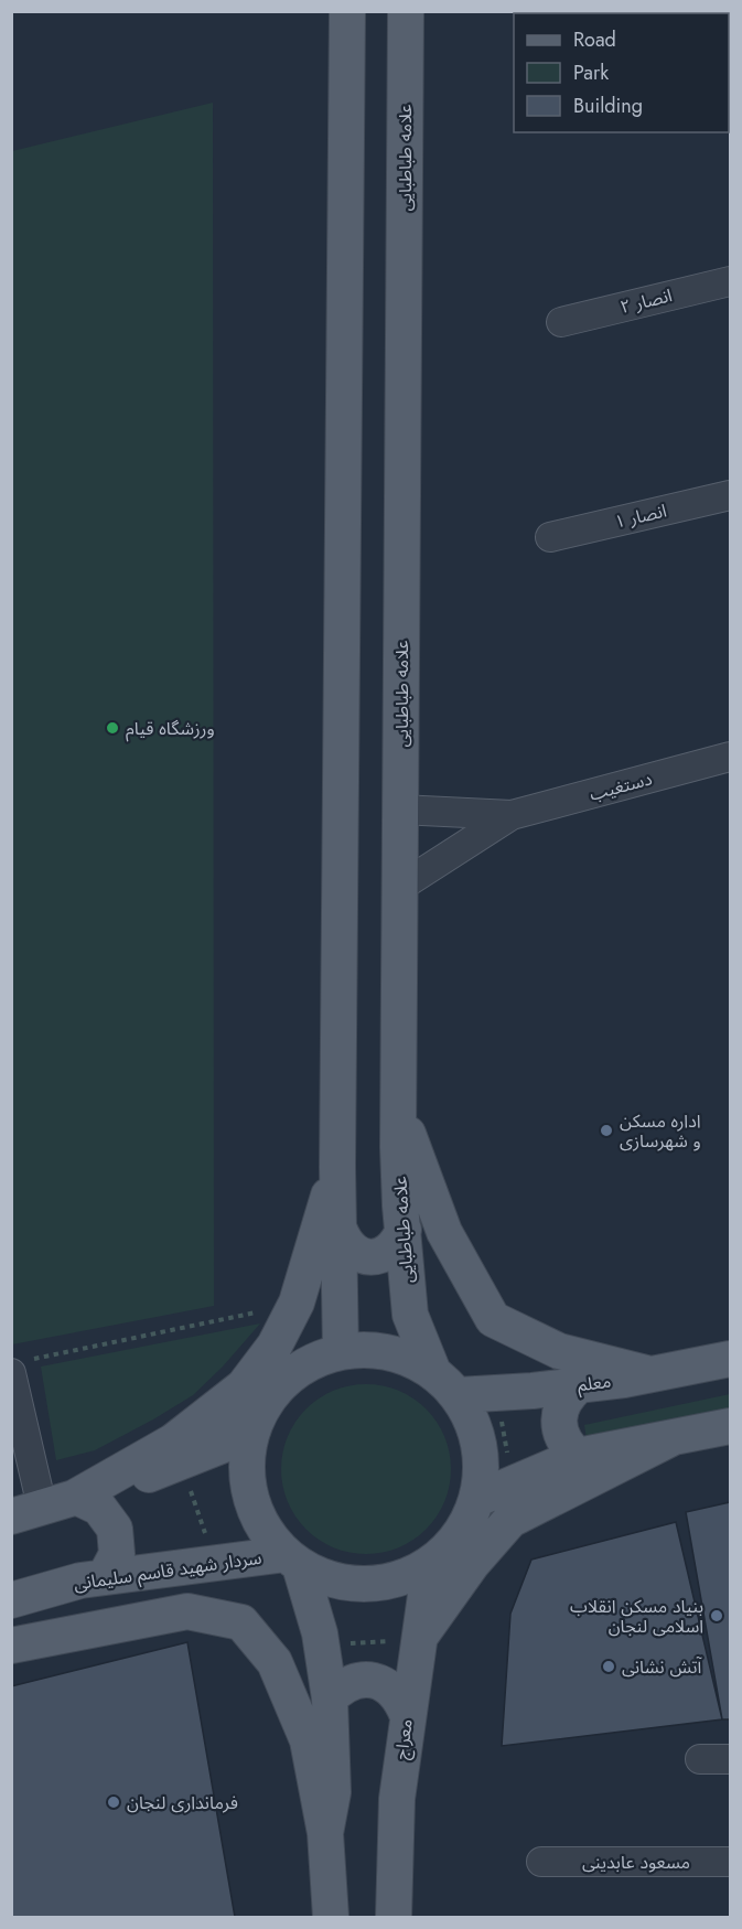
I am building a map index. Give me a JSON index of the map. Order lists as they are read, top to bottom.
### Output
{
  "streets": {
    "main road": [
      "علامه طباطبایی",
      "معلم",
      "سردار شهید قاسم سلیمانی",
      "معراج"
    ],
    "street": [
      "انصار ۲",
      "انصار ۱",
      "دستغیب",
      "مسعود عابدینی"
    ]
  },
  "crossings": [
    ["علامه طباطبایی", "معلم"],
    ["علامه طباطبایی", "سردار شهید قاسم سلیمانی"],
    ["علامه طباطبایی", "معراج"],
    ["معلم", "سردار شهید قاسم سلیمانی"],
    ["معلم", "معراج"],
    ["سردار شهید قاسم سلیمانی", "معراج"]
  ],
  "places": [
    "ورزشگاه قیام",
    "اداره مسکن و شهرسازی",
    "بنیاد مسکن انقلاب اسلامی لنجان",
    "آتش نشانی",
    "فرمانداری لنجان"
  ],
  "legend": ["Road", "Park", "Building"]
}
